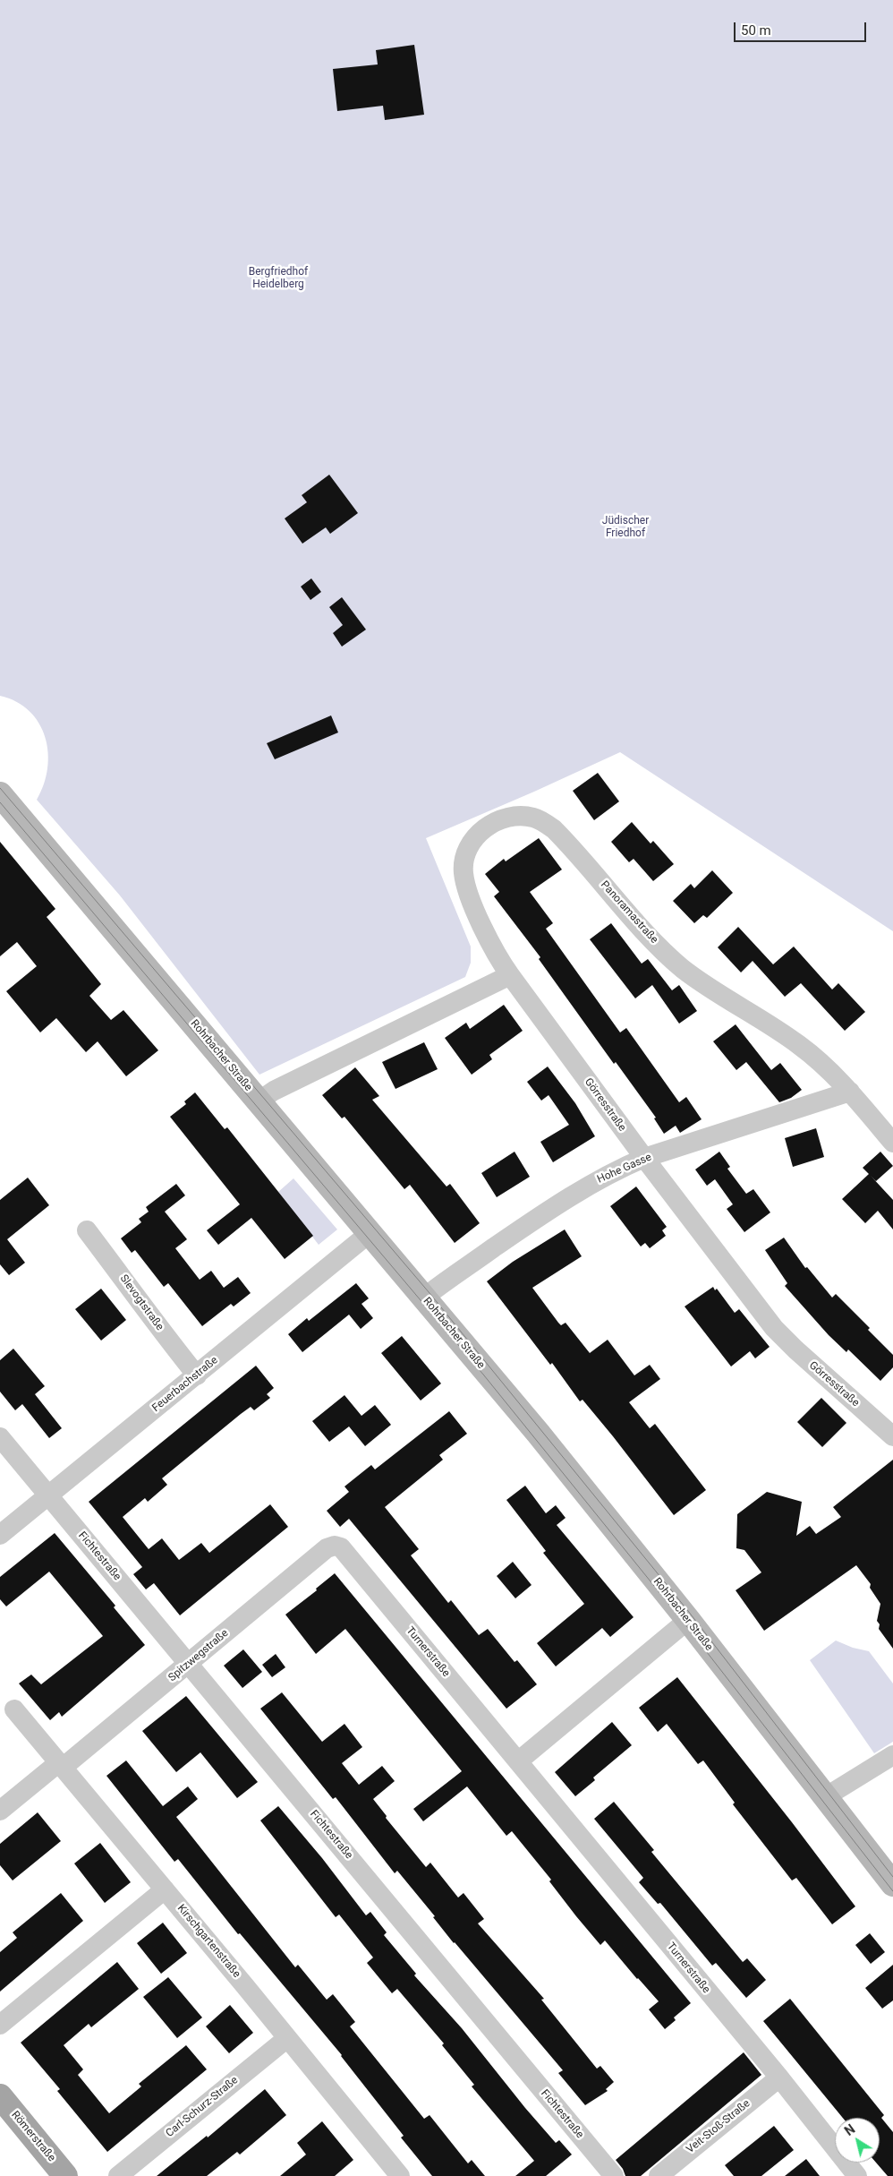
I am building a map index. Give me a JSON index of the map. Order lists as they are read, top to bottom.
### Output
{
  "streets": {
    "main road": ["Rohrbacher Straße", "Römerstraße"],
    "street": [
      "Panoramastraße",
      "Görresstraße",
      "Hohe Gasse",
      "Slevogtstraße",
      "Feuerbachstraße",
      "Fichtestraße",
      "Turnerstraße",
      "Spitzwegstraße",
      "Kirschgartenstraße",
      "Carl-Schurz-Straße",
      "Veit-Stoß-Straße"
    ]
  },
  "crossings": [
    ["Panoramastraße", "Görresstraße"],
    ["Panoramastraße", "Hohe Gasse"],
    ["Rohrbacher Straße", "Hohe Gasse"],
    ["Rohrbacher Straße", "Feuerbachstraße"],
    ["Görresstraße", "Hohe Gasse"],
    ["Slevogtstraße", "Feuerbachstraße"],
    ["Feuerbachstraße", "Fichtestraße"],
    ["Fichtestraße", "Spitzwegstraße"],
    ["Turnerstraße", "Spitzwegstraße"],
    ["Turnerstraße", "Veit-Stoß-Straße"],
    ["Spitzwegstraße", "Kirschgartenstraße"],
    ["Kirschgartenstraße", "Carl-Schurz-Straße"]
  ],
  "parks": ["Bergfriedhof Heidelberg", "Jüdischer Friedhof"],
  "scale_bar": "50 m",
  "north": "top left"
}
